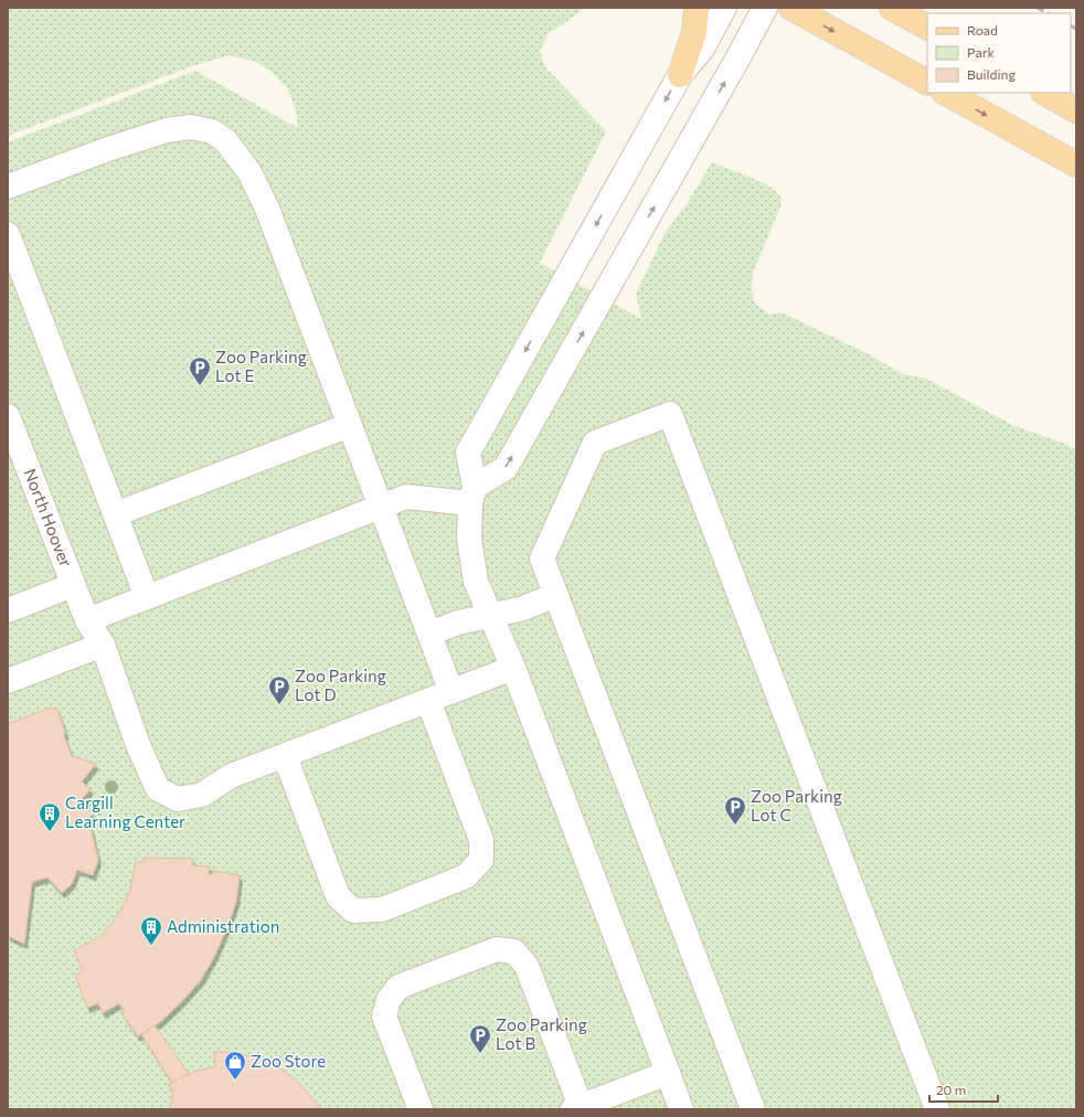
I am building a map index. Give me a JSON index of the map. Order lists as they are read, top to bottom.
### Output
{
  "streets": {
    "street": ["North Hoover"]
  },
  "places": {
    "parking": [
      "Zoo Parking Lot E",
      "Zoo Parking Lot D",
      "Zoo Parking Lot C",
      "Zoo Parking Lot B"
    ],
    "building": ["Cargill Learning Center", "Administration"],
    "shop": ["Zoo Store"]
  },
  "legend": ["Road", "Park", "Building"],
  "scale_bar": "20 m"
}
